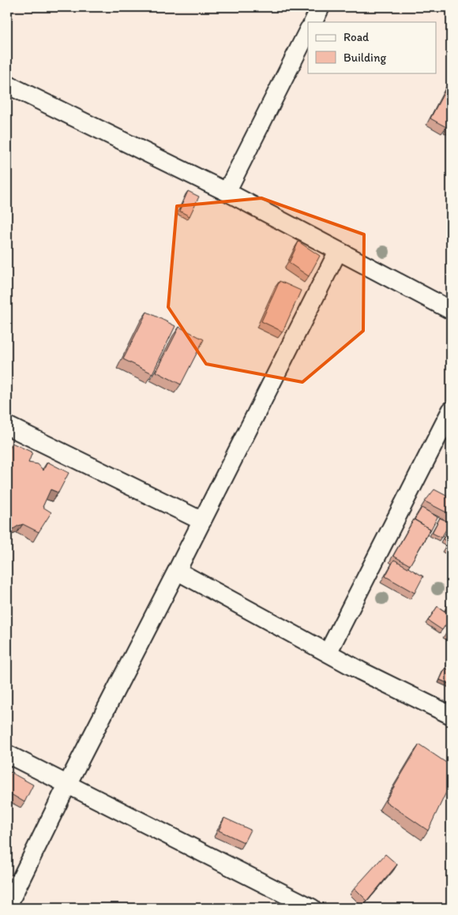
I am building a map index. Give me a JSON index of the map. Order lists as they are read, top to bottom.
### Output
{
  "legend": ["Road", "Building"]
}
